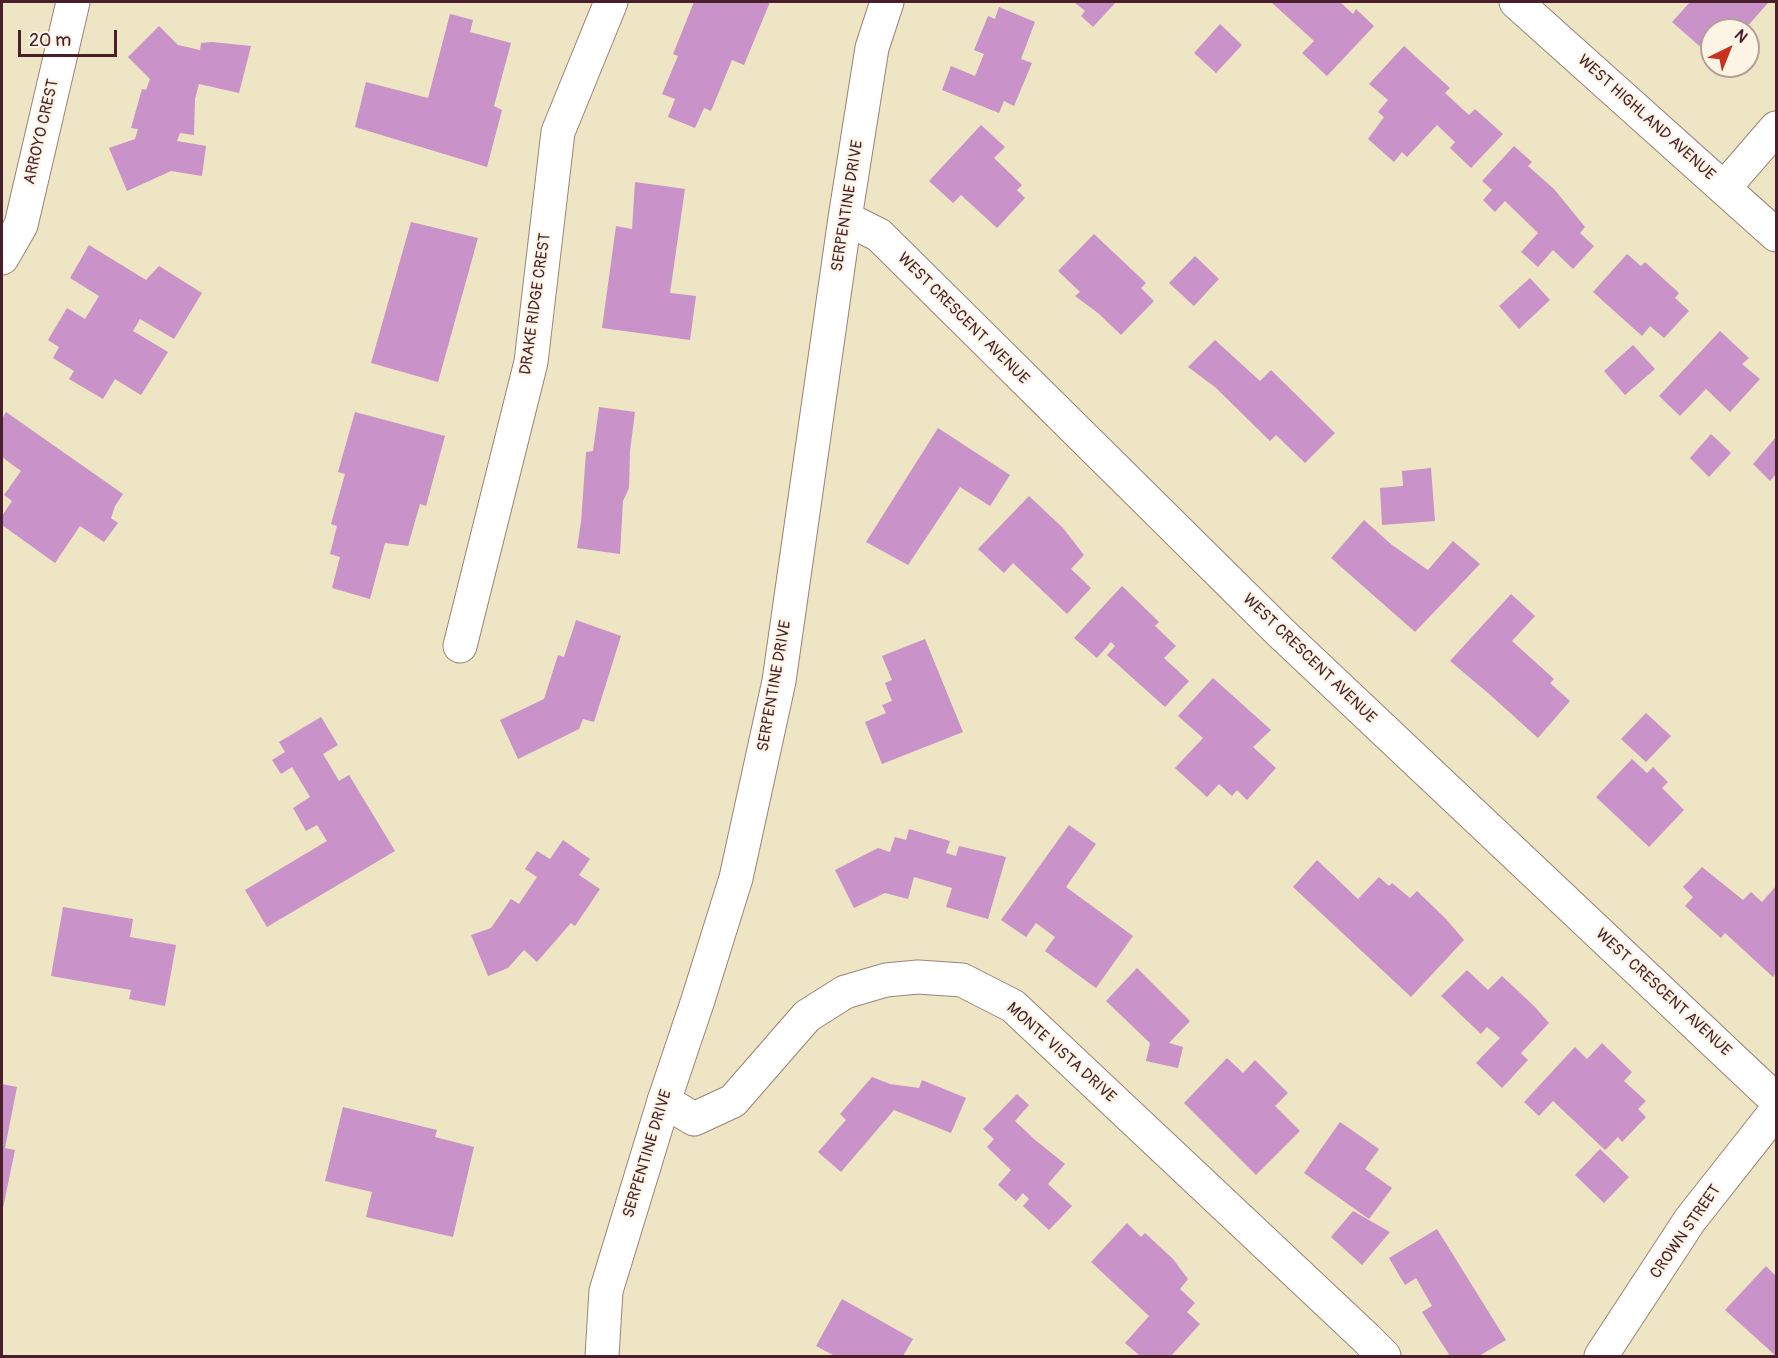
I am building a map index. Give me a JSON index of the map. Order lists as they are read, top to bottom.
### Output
{
  "streets": {
    "street": [
      "WEST HIGHLAND AVENUE",
      "ARROYO CREST",
      "SERPENTINE DRIVE",
      "DRAKE RIDGE CREST",
      "WEST CRESCENT AVENUE",
      "MONTE VISTA DRIVE",
      "CROWN STREET"
    ]
  },
  "crossings": [
    ["SERPENTINE DRIVE", "WEST CRESCENT AVENUE"],
    ["SERPENTINE DRIVE", "MONTE VISTA DRIVE"]
  ],
  "scale_bar": "20 m",
  "north": "top right"
}
